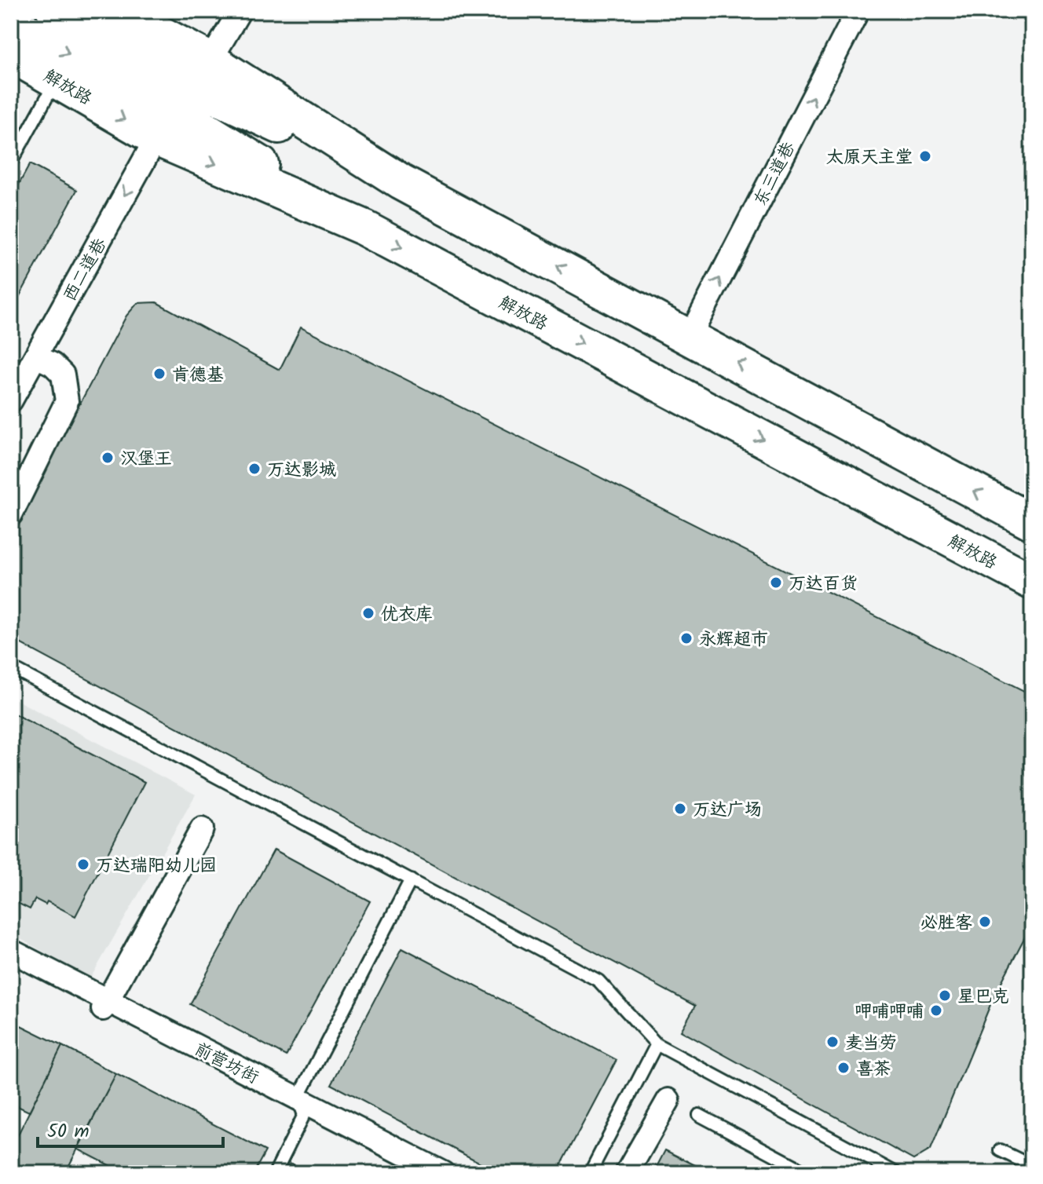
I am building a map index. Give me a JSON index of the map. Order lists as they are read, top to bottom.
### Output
{
  "streets": {
    "main road": ["解放路"],
    "street": ["东三道巷", "西二道巷", "前营坊街"]
  },
  "crossings": [
    ["解放路", "东三道巷"],
    ["解放路", "西二道巷"]
  ],
  "one_way": ["东三道巷", "西二道巷"],
  "places": [
    "太原天主堂",
    "肯德基",
    "汉堡王",
    "万达影城",
    "万达百货",
    "优衣库",
    "永辉超市",
    "万达广场",
    "万达瑞阳幼儿园",
    "必胜客",
    "星巴克",
    "呷哺呷哺",
    "麦当劳",
    "喜茶"
  ],
  "scale_bar": "50 m"
}
